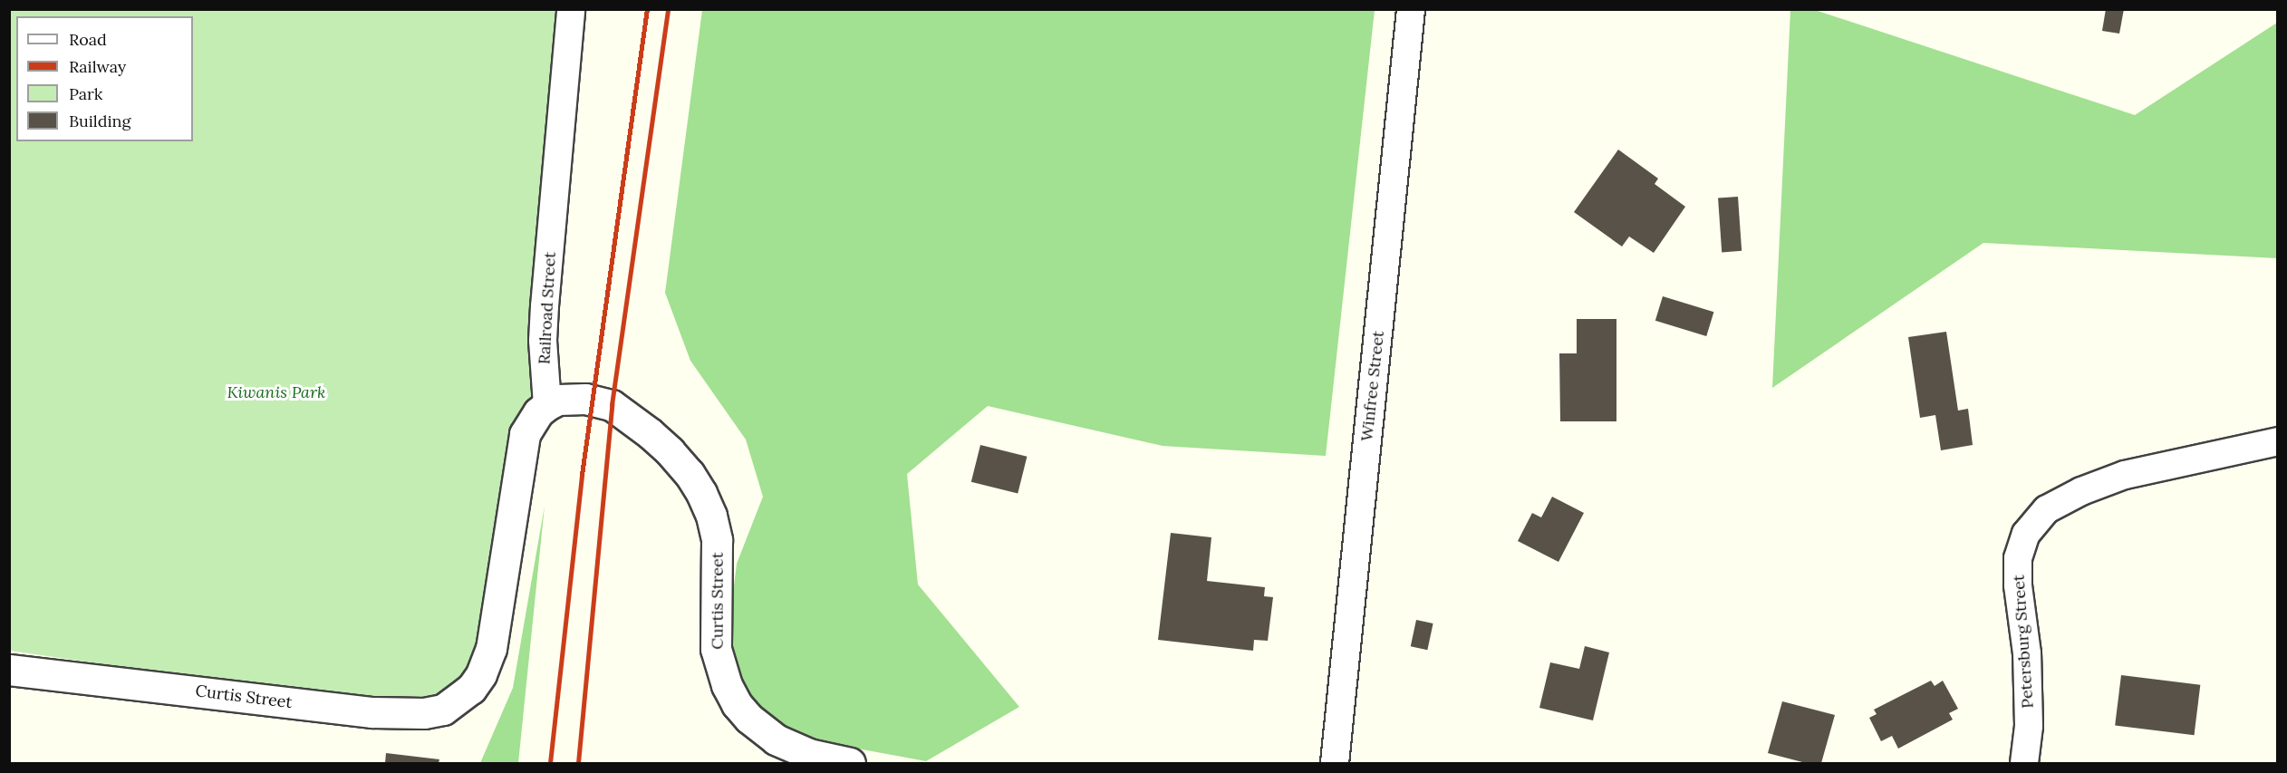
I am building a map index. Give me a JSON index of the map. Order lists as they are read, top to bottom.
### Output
{
  "streets": {
    "street": [
      "Railroad Street",
      "Winfree Street",
      "Curtis Street",
      "Petersburg Street"
    ]
  },
  "crossings": [
    ["Railroad Street", "Curtis Street"]
  ],
  "parks": ["Kiwanis Park"],
  "legend": [
    "Road",
    "Railway",
    "Park",
    "Building"
  ]
}
